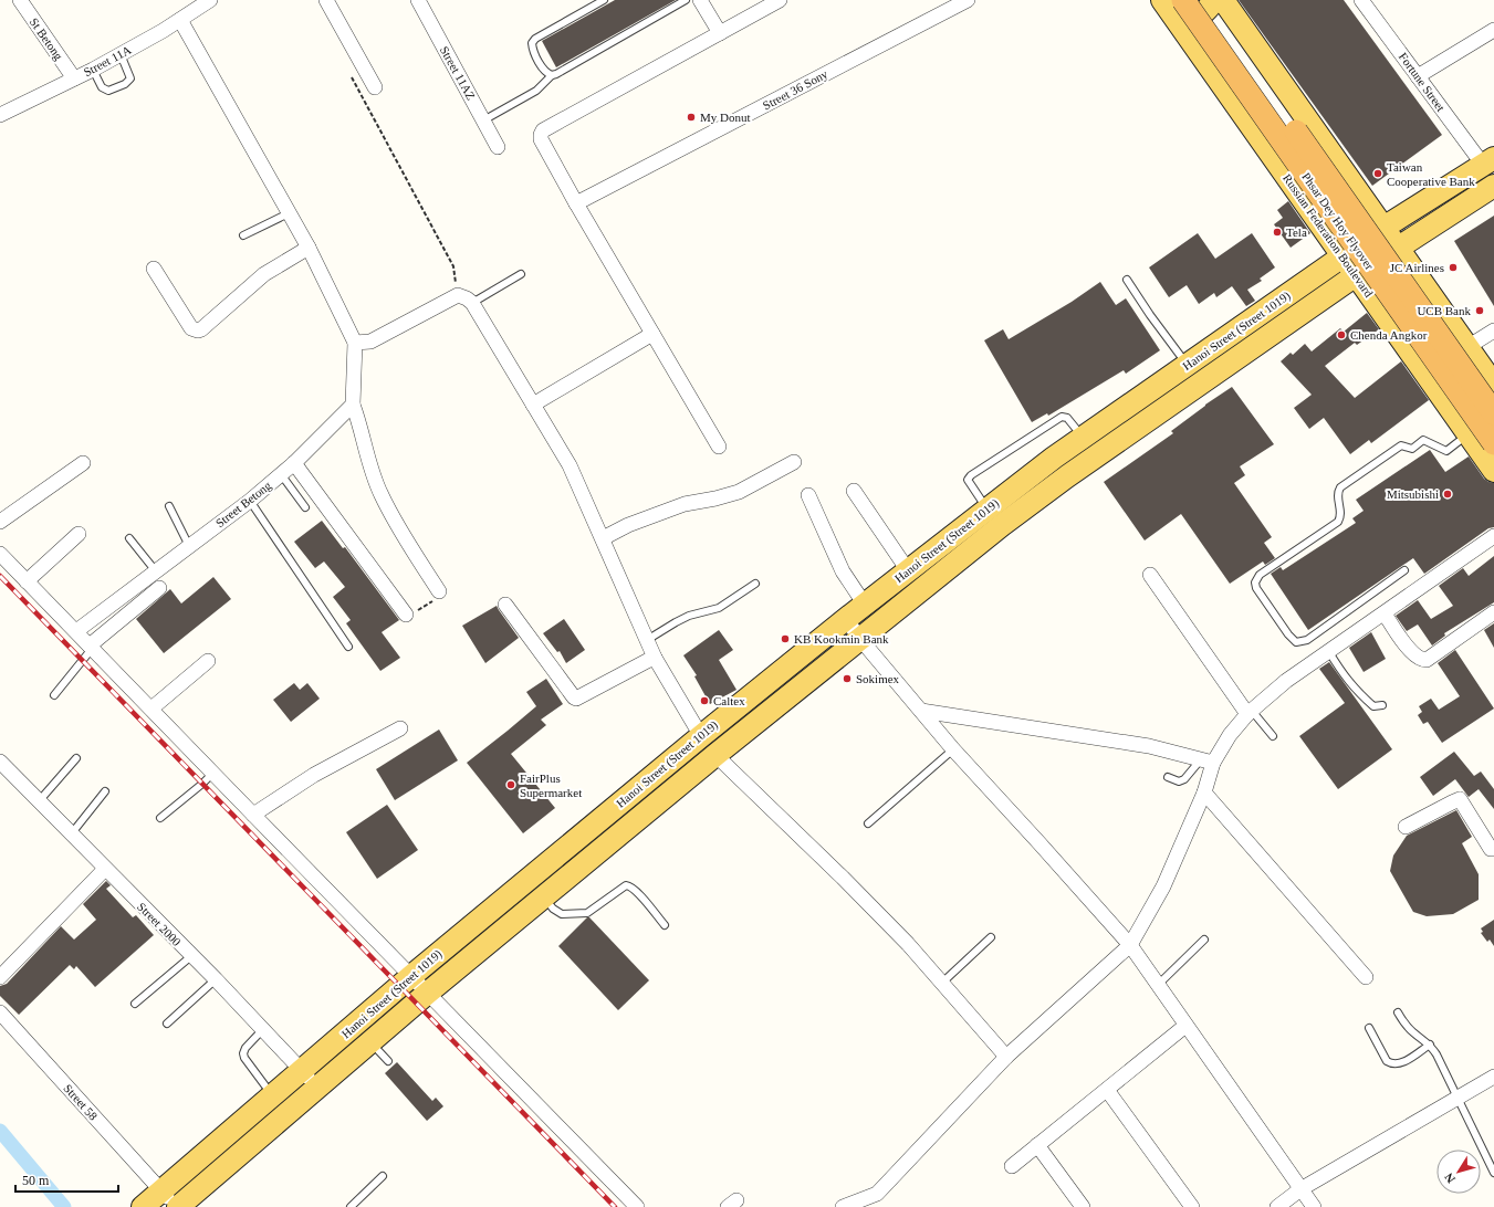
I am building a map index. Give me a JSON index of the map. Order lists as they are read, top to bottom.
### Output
{
  "streets": {
    "highway": ["Phsar Dey Hoy Flyover"],
    "main road": ["Russian Federation Boulevard", "Hanoi Street (Street 1019)"],
    "street": [
      "St Betong",
      "Street 11A",
      "Street 11AZ",
      "Fortune Street",
      "Street 36 Sony",
      "Street Betong",
      "Street 2000",
      "Street 58"
    ]
  },
  "crossings": [
    ["St Betong", "Street 11A"],
    ["Fortune Street", "Hanoi Street (Street 1019)"],
    ["Phsar Dey Hoy Flyover", "Russian Federation Boulevard"],
    ["Russian Federation Boulevard", "Hanoi Street (Street 1019)"],
    ["Hanoi Street (Street 1019)", "Street 2000"],
    ["Hanoi Street (Street 1019)", "Street 58"]
  ],
  "places": [
    "My Donut",
    "Taiwan Cooperative Bank",
    "Tela",
    "JC Airlines",
    "UCB Bank",
    "Chenda Angkor",
    "Mitsubishi",
    "KB Kookmin Bank",
    "Sokimex",
    "Caltex",
    "FairPlus Supermarket"
  ],
  "scale_bar": "50 m",
  "north": "bottom left"
}
